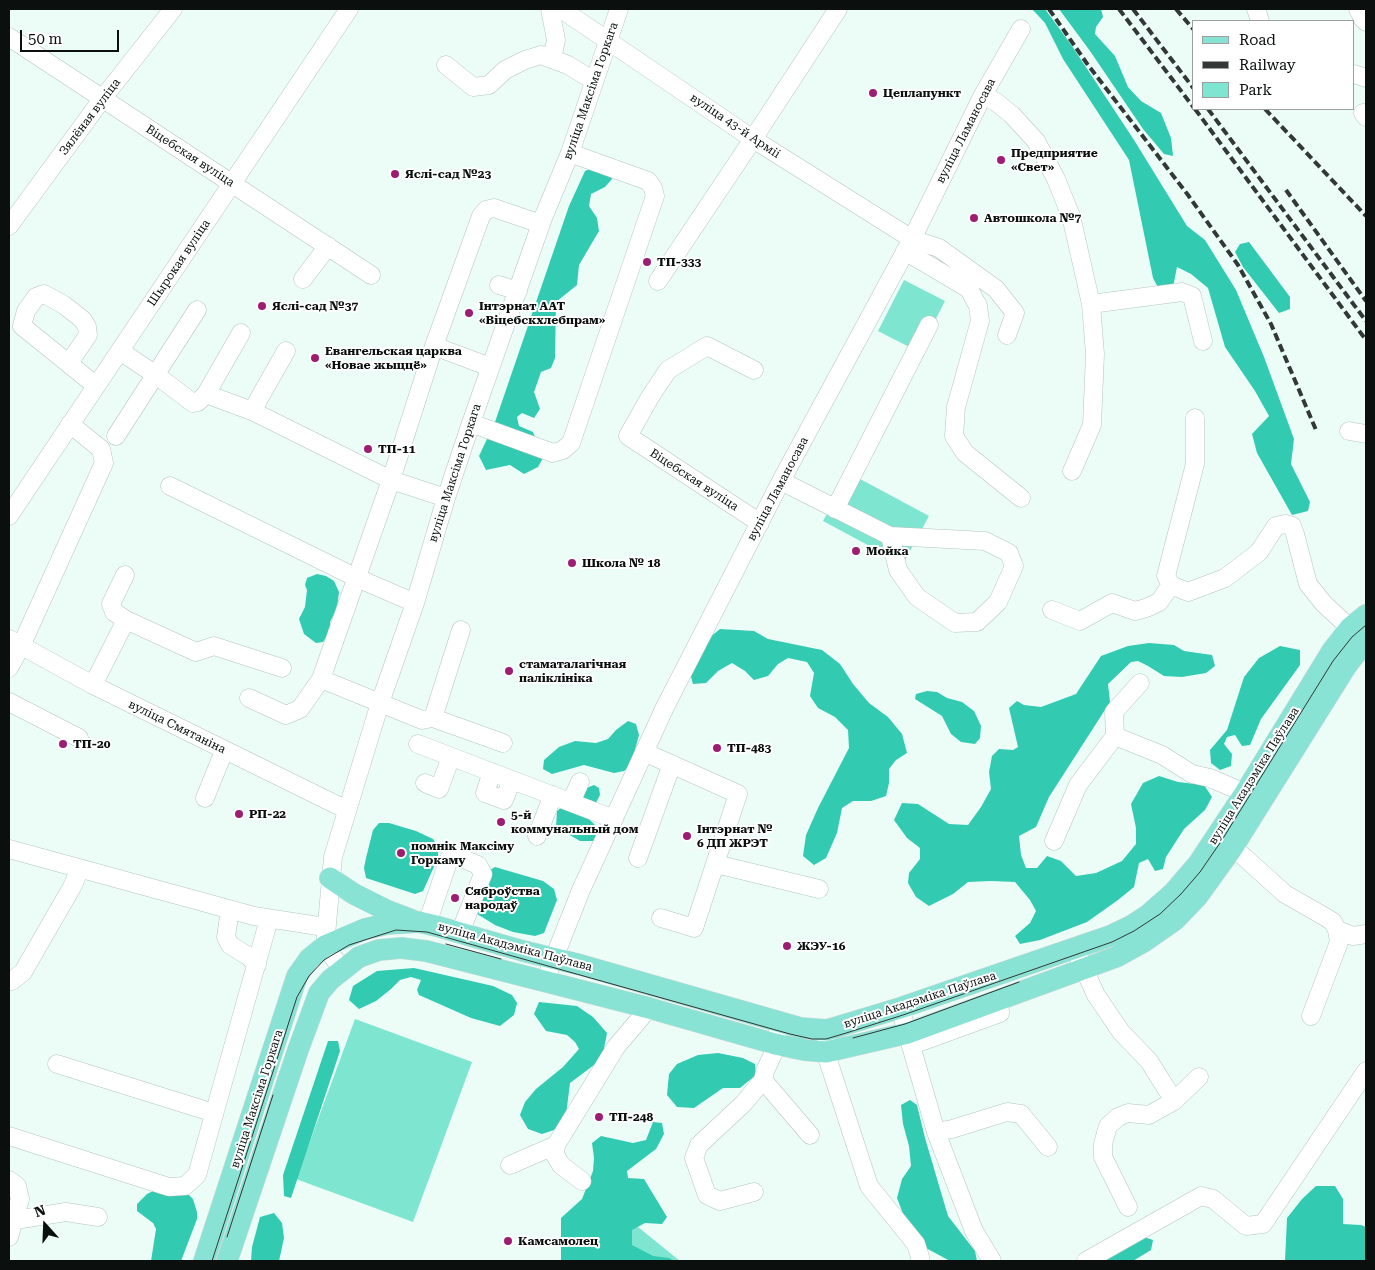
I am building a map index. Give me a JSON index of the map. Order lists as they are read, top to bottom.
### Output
{
  "streets": {
    "main road": ["вуліца Максіма Горкага", "вуліца Акадэміка Паўлава"],
    "street": [
      "Зялёная вуліца",
      "вуліца 43-й Арміі",
      "вуліца Ламаносава",
      "Віцебская вуліца",
      "Шырокая вуліца",
      "вуліца Смятаніна"
    ]
  },
  "crossings": [
    ["вуліца Максіма Горкага", "вуліца 43-й Арміі"],
    ["вуліца Максіма Горкага", "вуліца Смятаніна"],
    ["вуліца Максіма Горкага", "вуліца Акадэміка Паўлава"],
    ["Зялёная вуліца", "Віцебская вуліца"],
    ["вуліца 43-й Арміі", "вуліца Ламаносава"],
    ["вуліца Ламаносава", "Віцебская вуліца"],
    ["вуліца Ламаносава", "вуліца Акадэміка Паўлава"],
    ["Віцебская вуліца", "Шырокая вуліца"]
  ],
  "places": [
    "Цеплапункт",
    "Предприятие «Свет»",
    "Яслі-сад №23",
    "Автошкола №7",
    "ТП-333",
    "Яслі-сад №37",
    "Інтэрнат ААТ «Віцебскхлебпрам»",
    "Евангельская царква «Новае жыццё»",
    "ТП-11",
    "Мойка",
    "Школа № 18",
    "стаматалагічная паліклініка",
    "ТП-20",
    "ТП-483",
    "РП-22",
    "5-й коммунальный дом",
    "Інтэрнат № 6 ДП ЖРЭТ",
    "помнік Максіму Горкаму",
    "Сяброўства народаў",
    "ЖЭУ-16",
    "ТП-248",
    "Камсамолец"
  ],
  "legend": ["Road", "Railway", "Park"],
  "scale_bar": "50 m",
  "north": "top"
}
